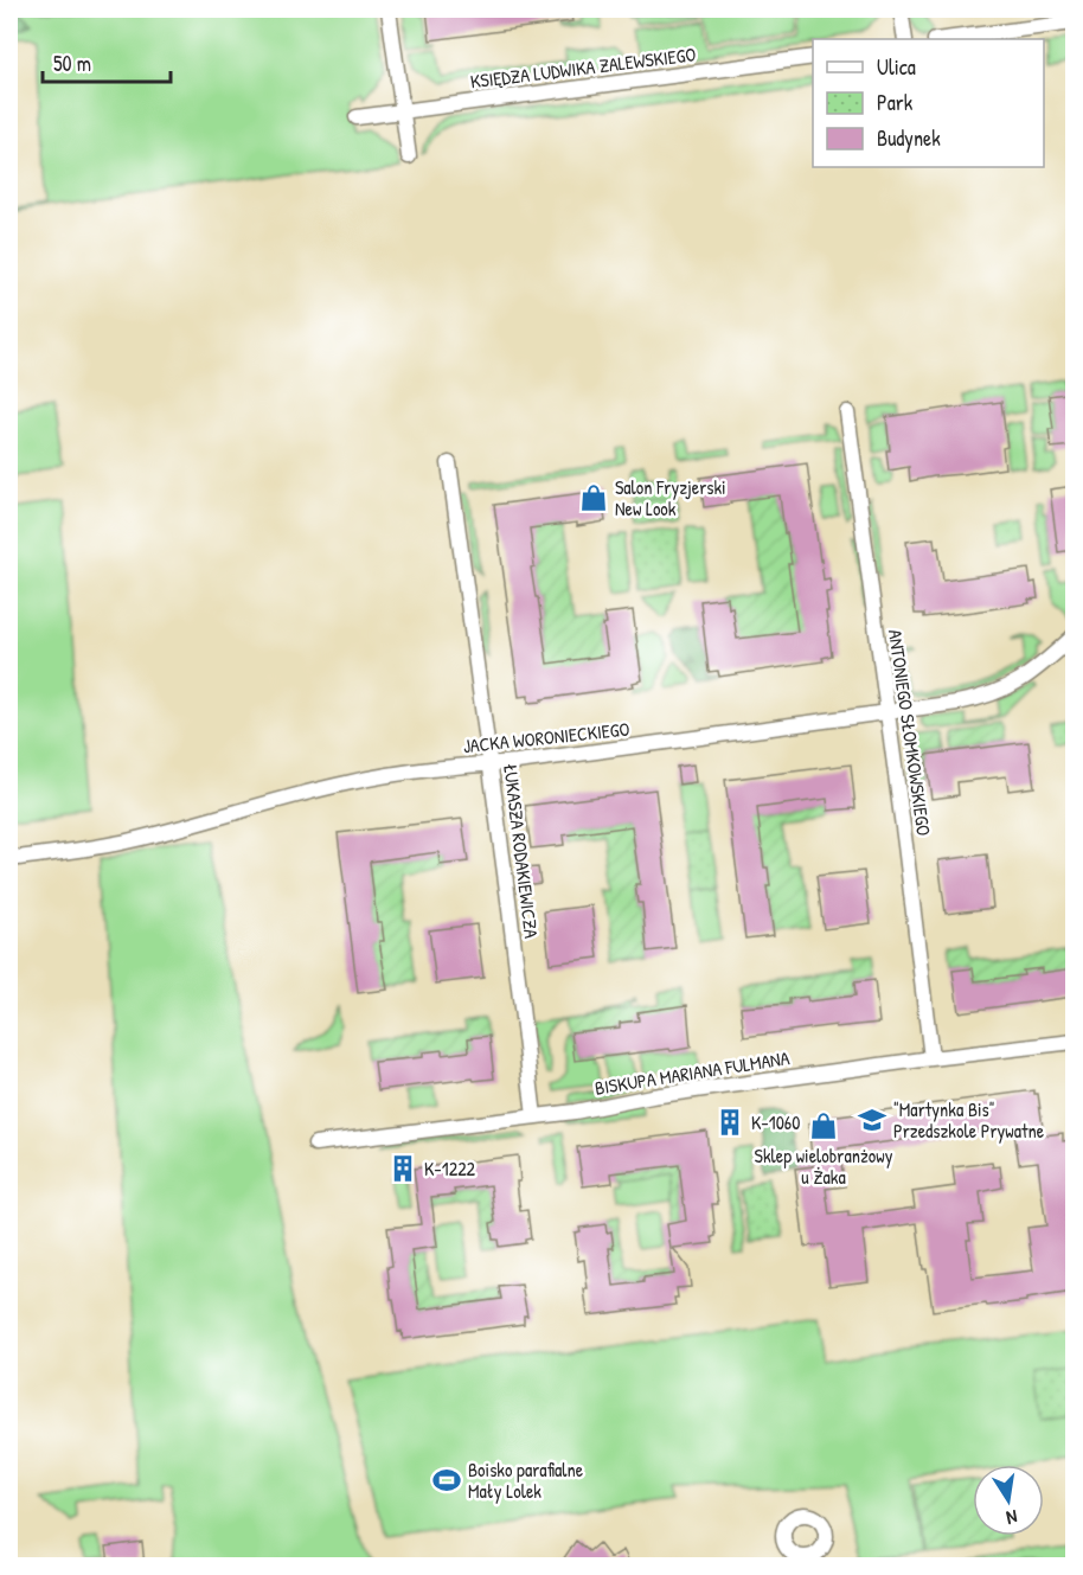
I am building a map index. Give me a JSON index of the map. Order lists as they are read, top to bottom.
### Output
{
  "streets": {
    "street": [
      "KSIĘDZA LUDWIKA ZALEWSKIEGO",
      "ANTONIEGO SŁOMKOWSKIEGO",
      "JACKA WORONIECKIEGO",
      "ŁUKASZA RODAKIEWICZA",
      "BISKUPA MARIANA FULMANA"
    ]
  },
  "crossings": [
    ["ANTONIEGO SŁOMKOWSKIEGO", "JACKA WORONIECKIEGO"],
    ["ANTONIEGO SŁOMKOWSKIEGO", "BISKUPA MARIANA FULMANA"],
    ["JACKA WORONIECKIEGO", "ŁUKASZA RODAKIEWICZA"],
    ["ŁUKASZA RODAKIEWICZA", "BISKUPA MARIANA FULMANA"]
  ],
  "places": {
    "shop": ["Salon Fryzjerski New Look", "Sklep wielobranżowy u Żaka"],
    "school or university": ["\"Martynka Bis\" Przedszkole Prywatne"],
    "building": ["K-1060", "K-1222"],
    "sports": ["Boisko parafialne Mały Lolek"]
  },
  "legend": ["Ulica", "Park", "Budynek"],
  "scale_bar": "50 m",
  "north": "bottom"
}
